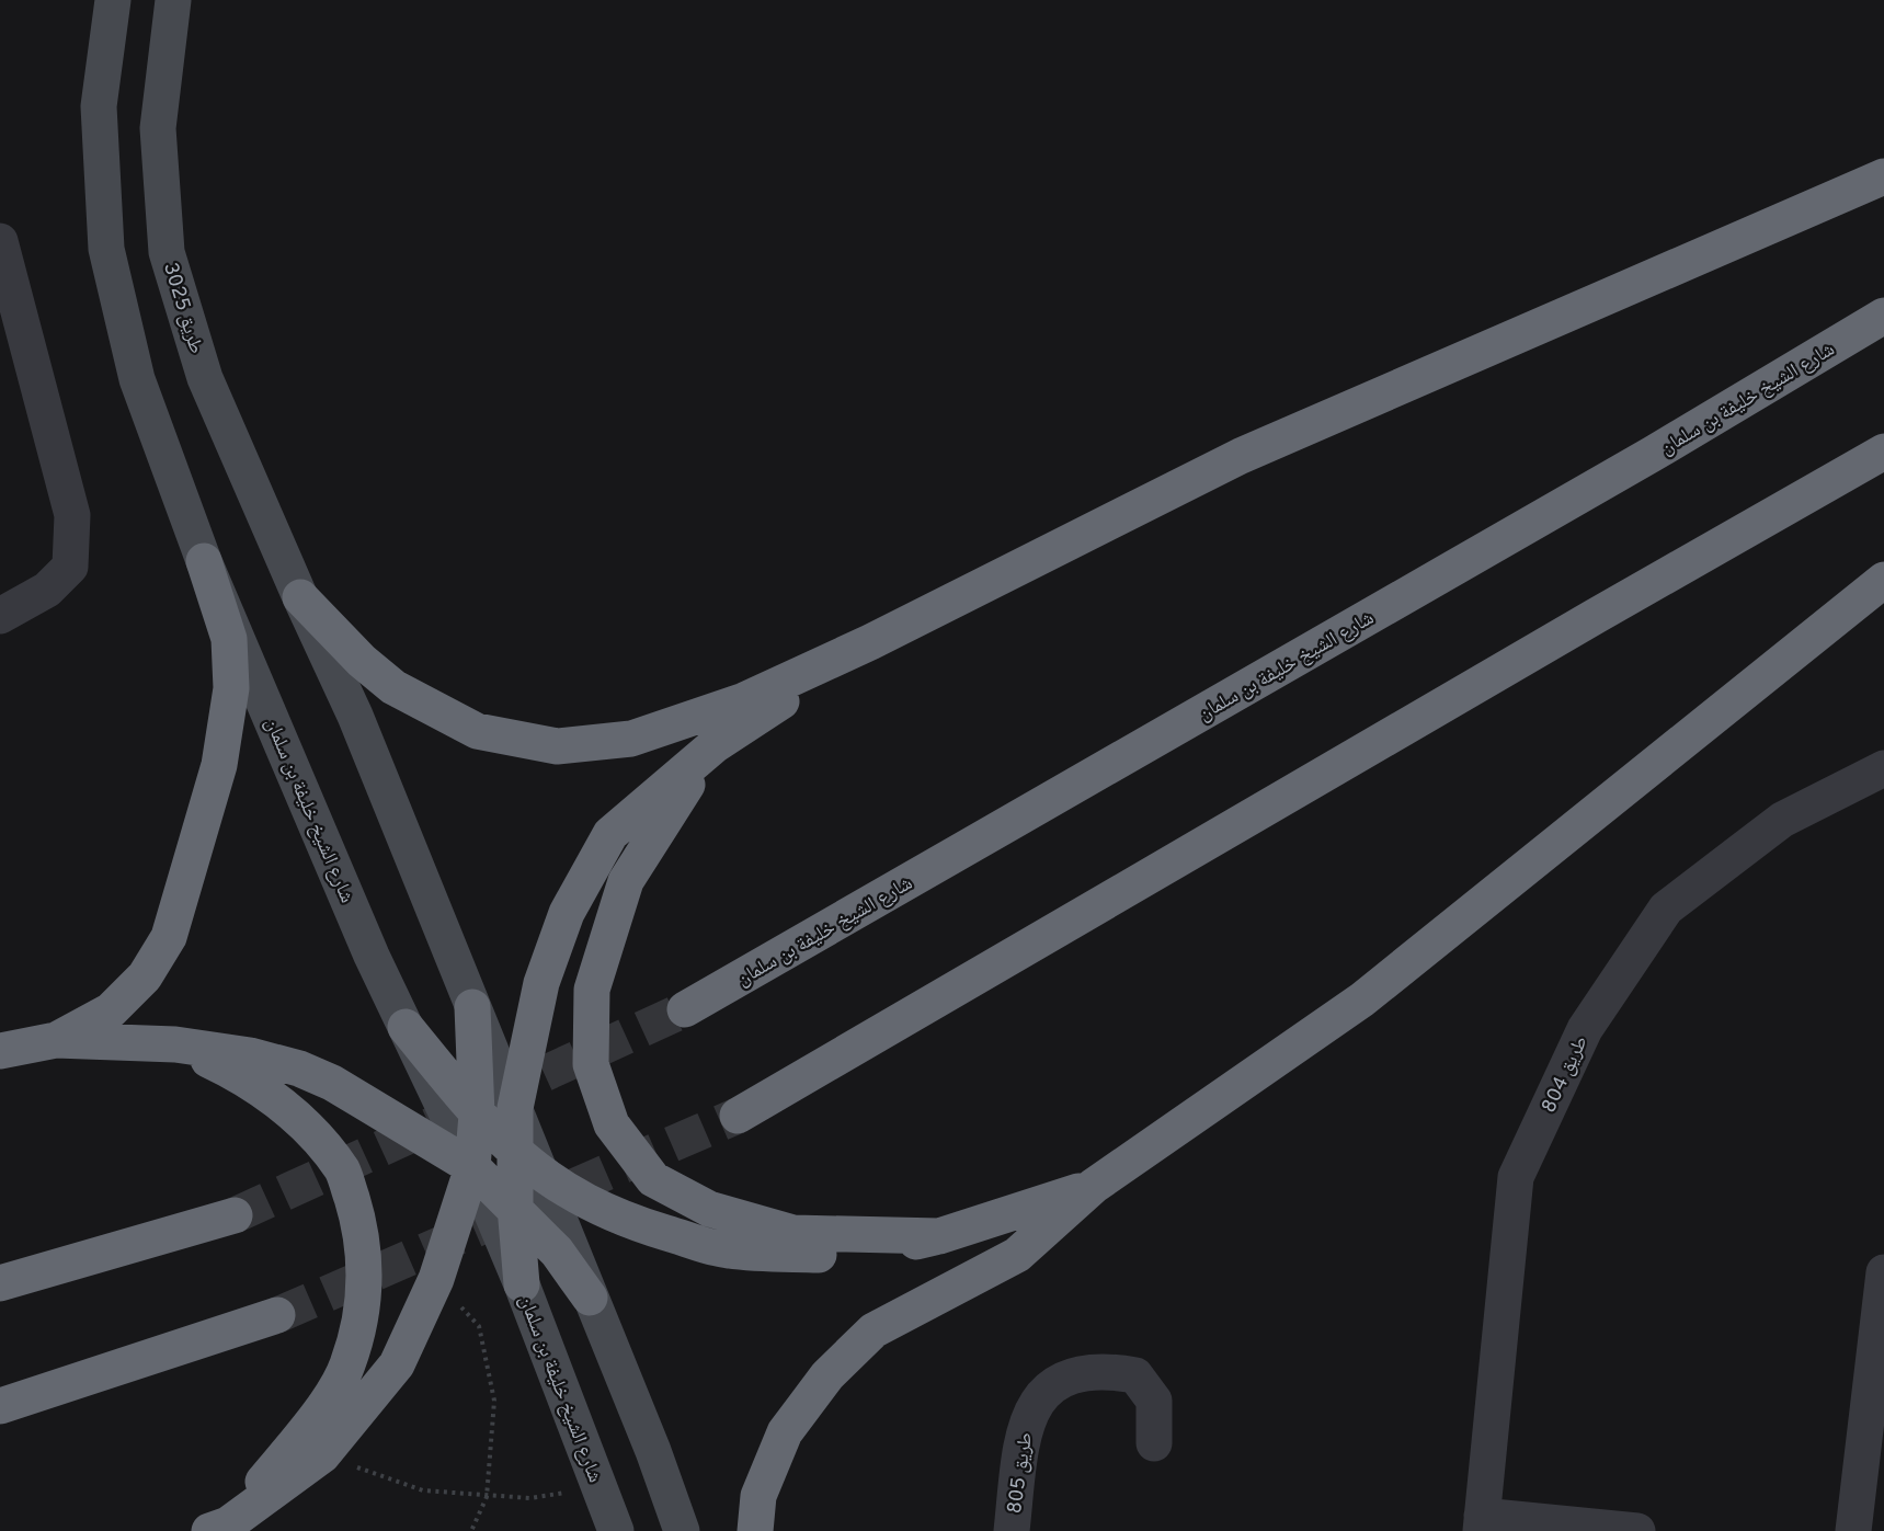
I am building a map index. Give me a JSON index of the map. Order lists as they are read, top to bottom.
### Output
{
  "streets": {
    "highway": ["شارع الشيخ خليفة بن سلمان"],
    "main road": ["طريق 3025"],
    "street": ["طريق 804", "طريق 805"]
  }
}
